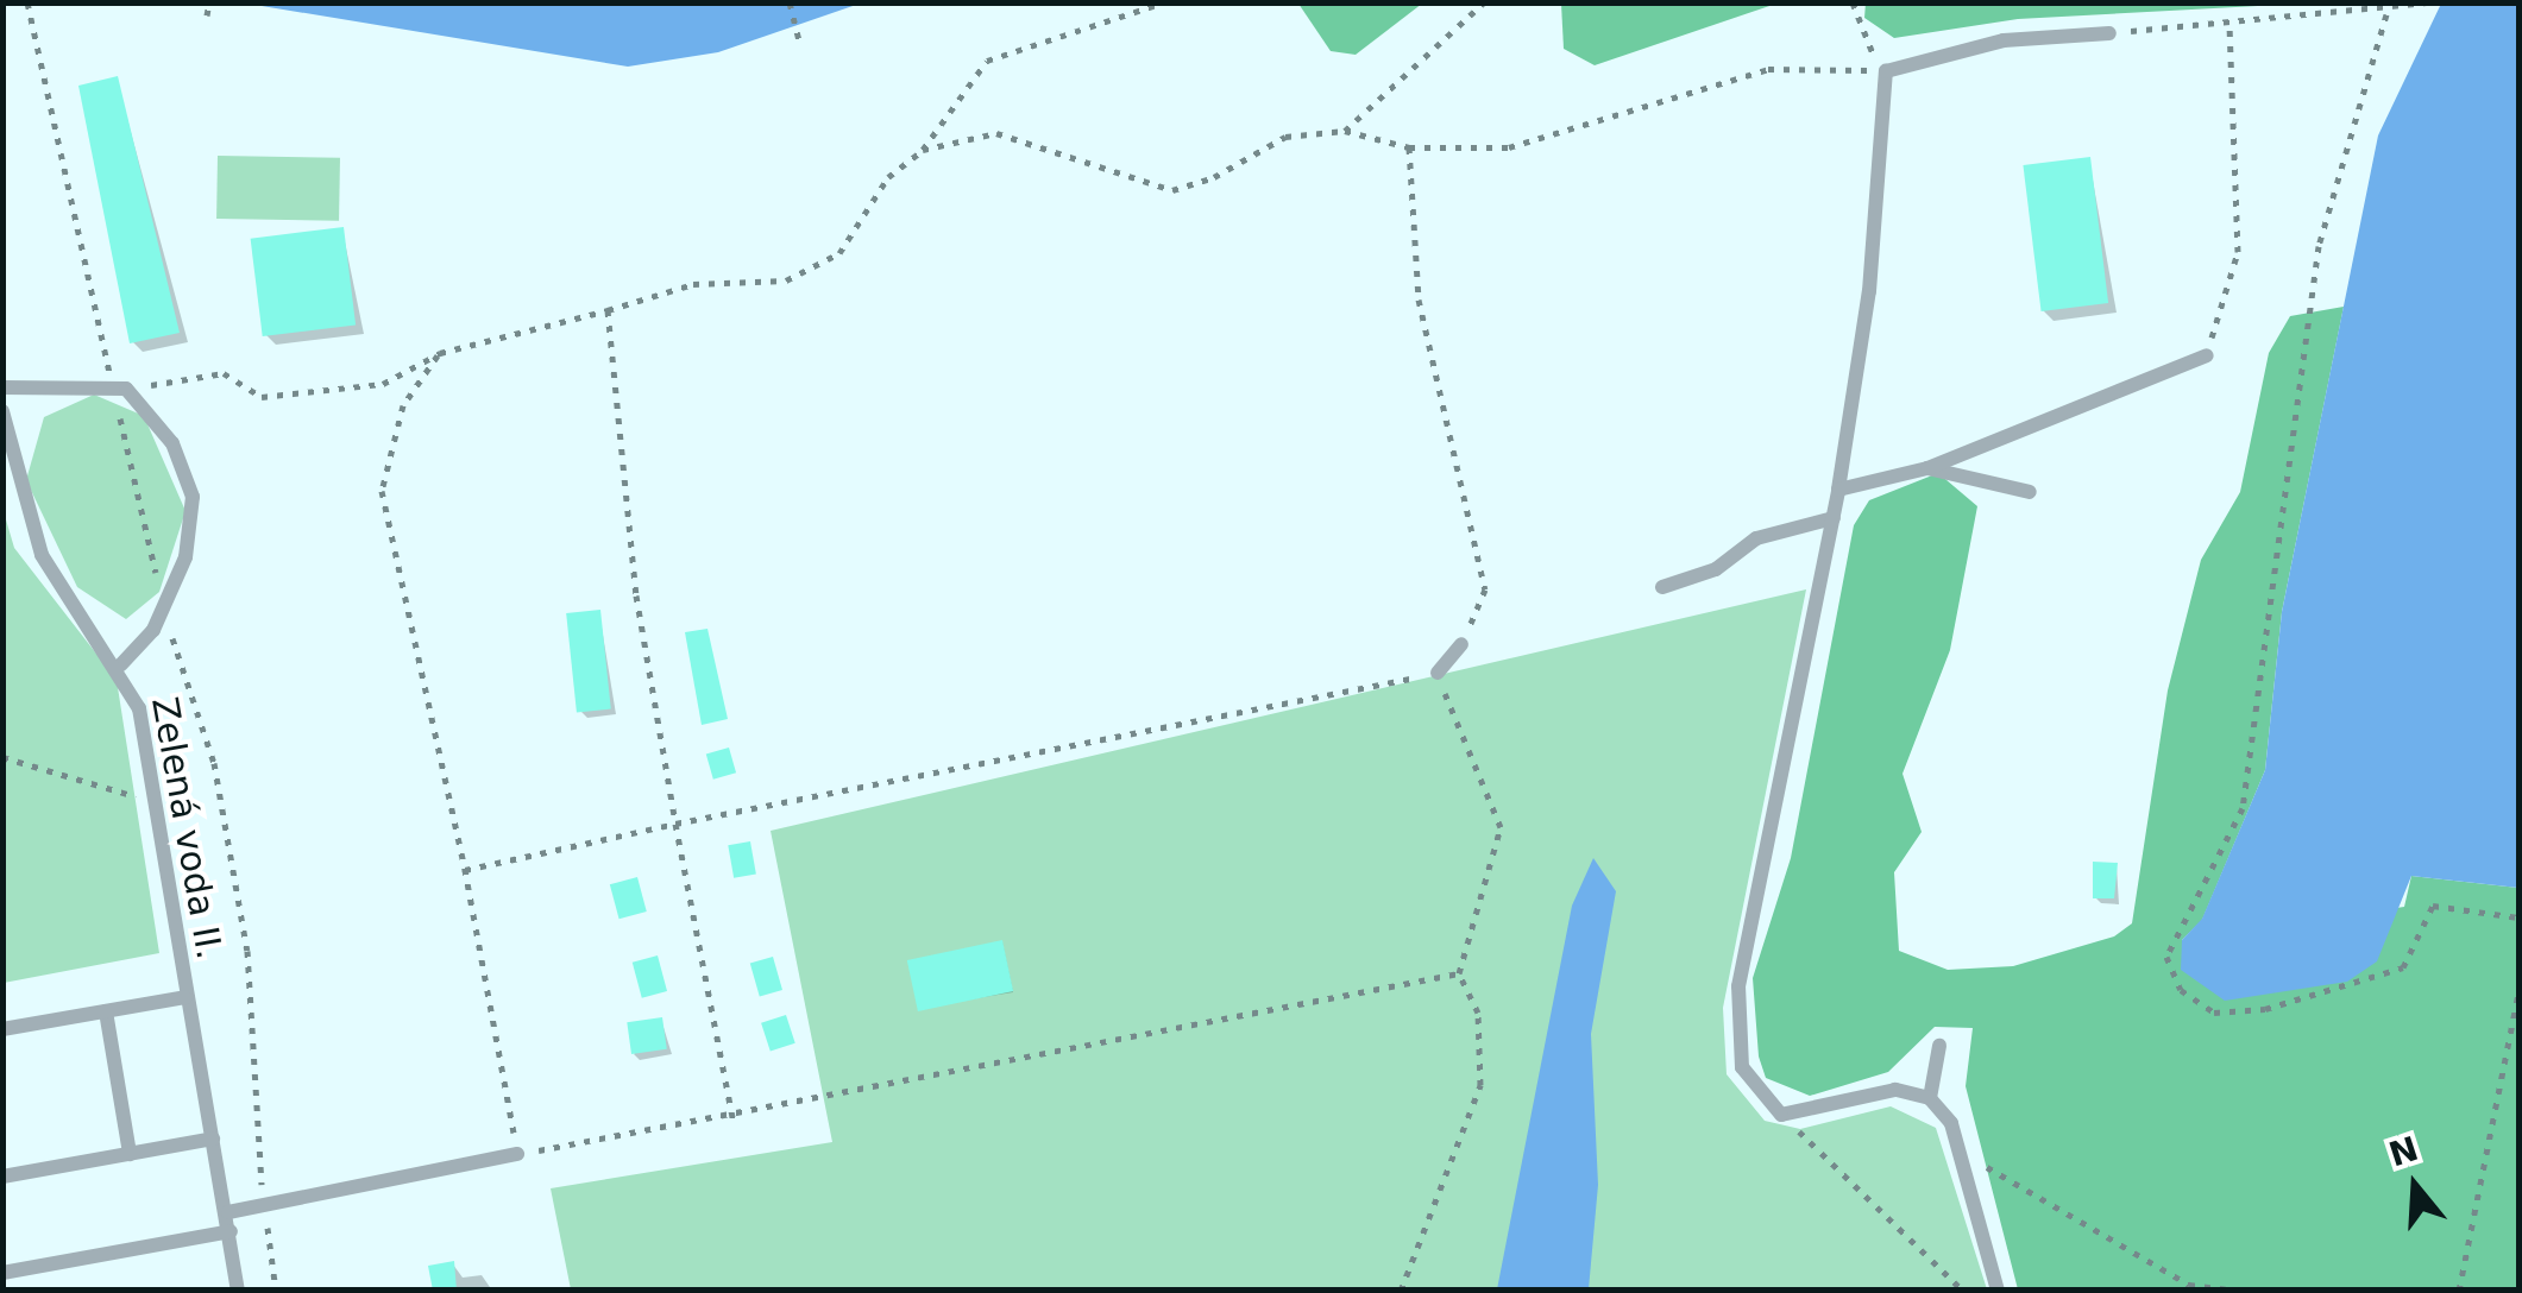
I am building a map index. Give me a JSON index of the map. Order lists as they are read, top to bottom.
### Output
{
  "streets": {
    "lane": ["Zelená voda II."]
  },
  "north": "top"
}
